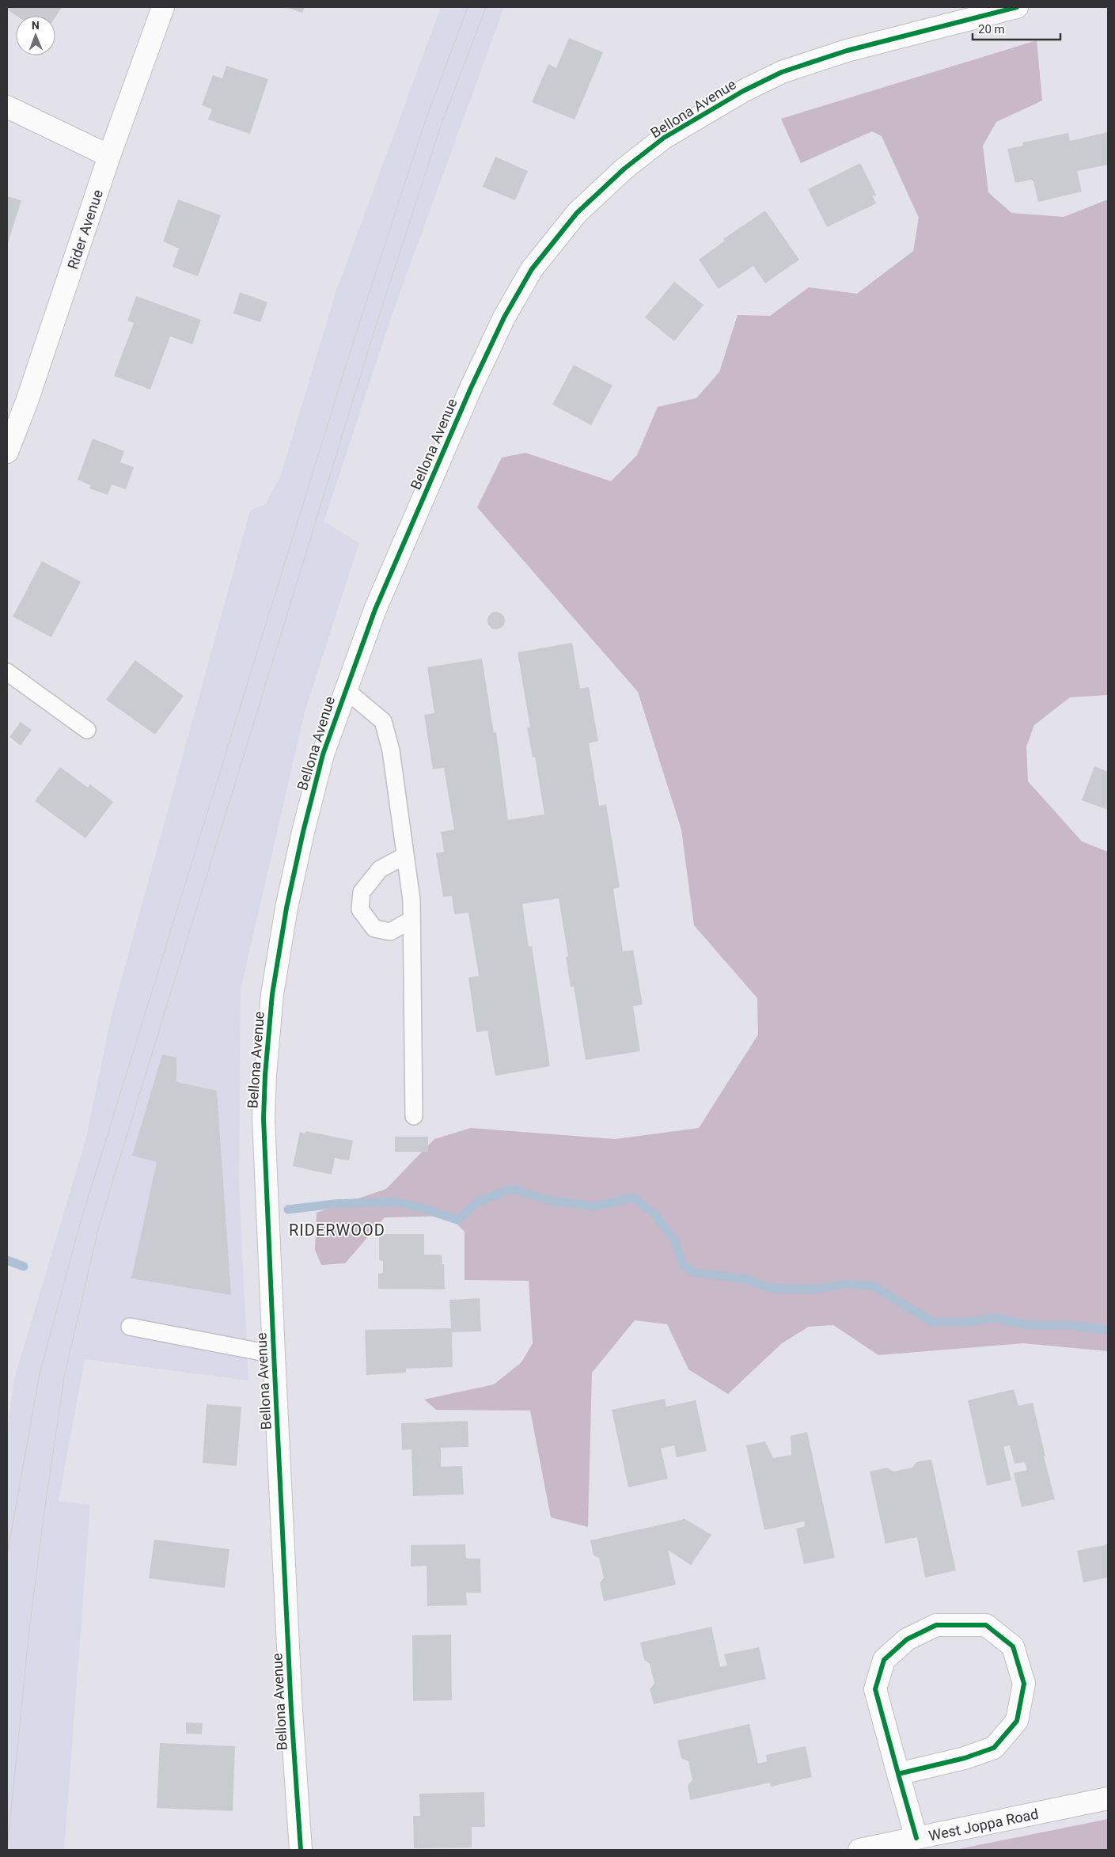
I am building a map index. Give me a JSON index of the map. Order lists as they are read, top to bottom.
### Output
{
  "streets": {
    "street": ["Bellona Avenue", "Rider Avenue", "West Joppa Road"]
  },
  "districts": ["RIDERWOOD"],
  "scale_bar": "20 m",
  "north": "top"
}
